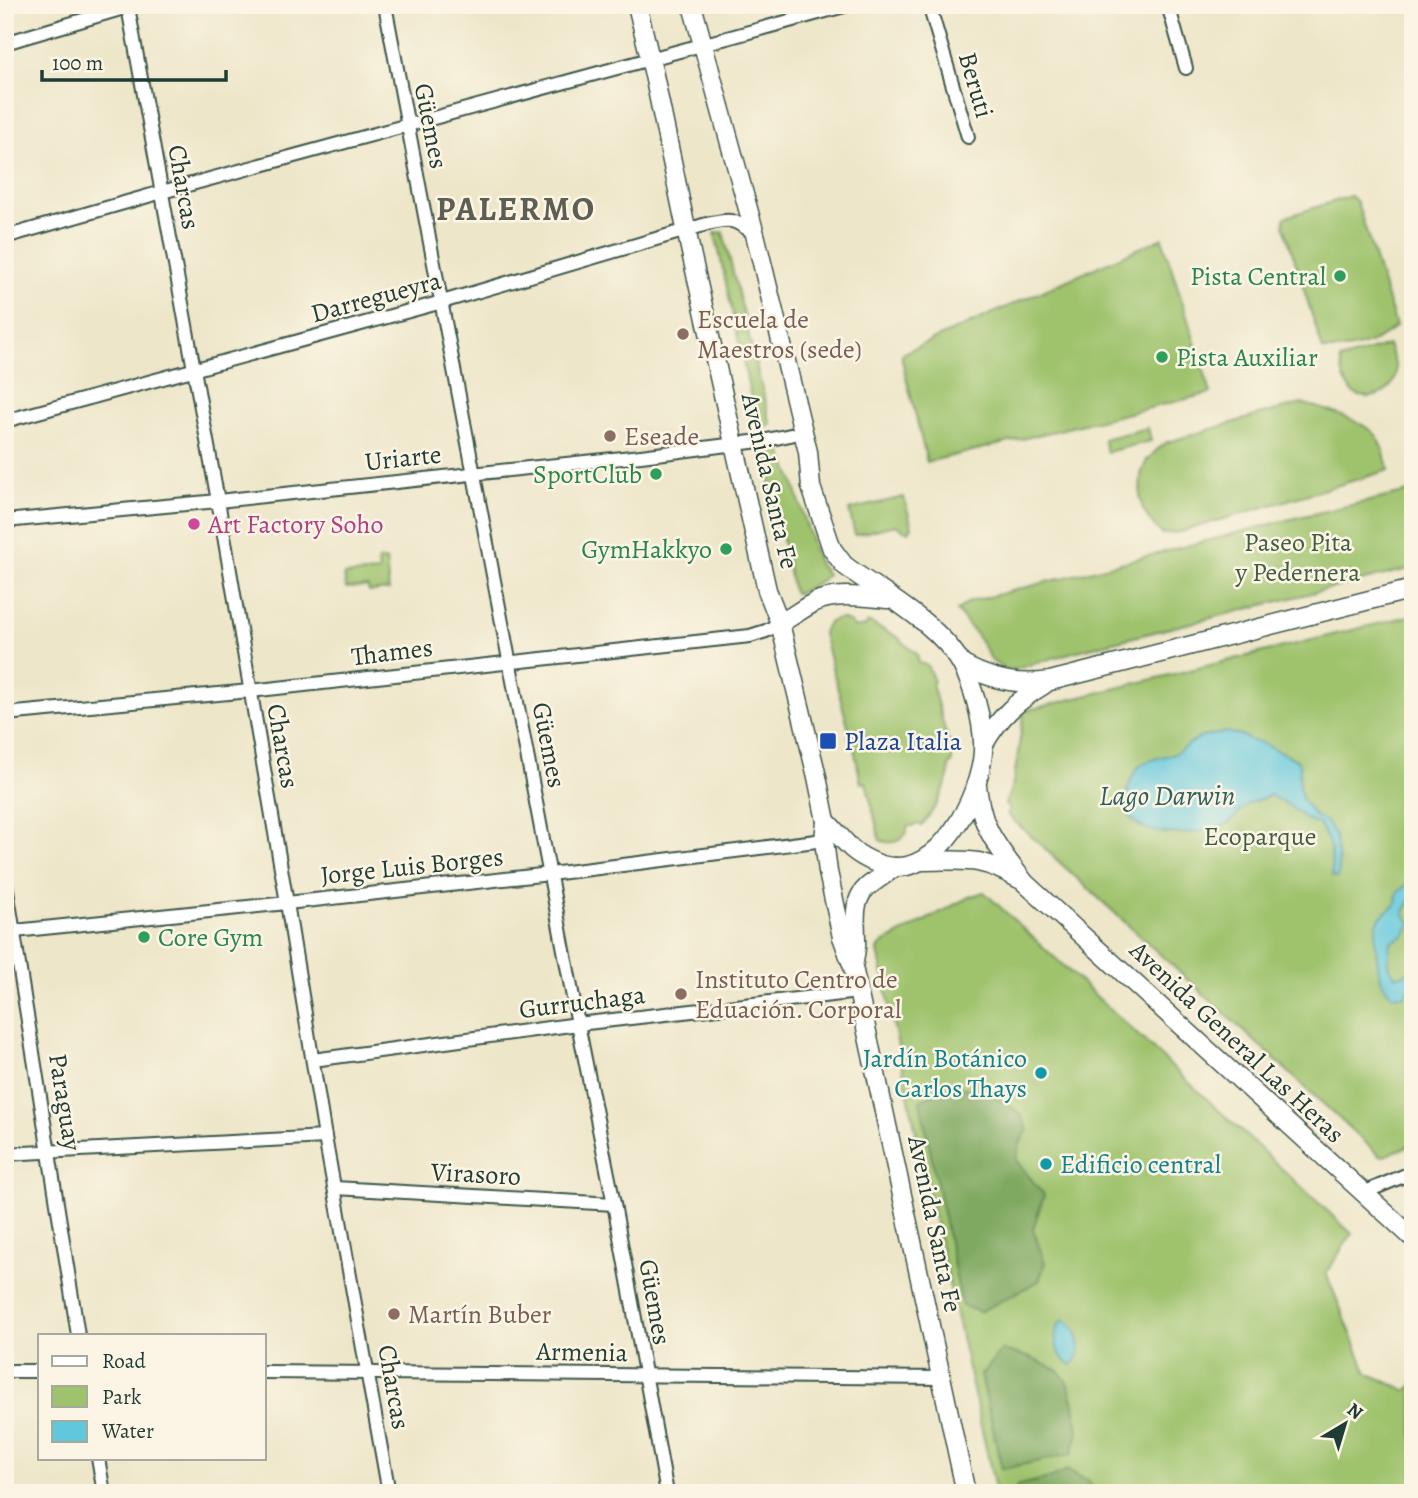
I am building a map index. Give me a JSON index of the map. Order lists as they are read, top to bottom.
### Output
{
  "streets": {
    "main road": ["Avenida Santa Fe", "Avenida General Las Heras"],
    "street": [
      "Beruti",
      "Güemes",
      "Charcas",
      "Darregueyra",
      "Uriarte",
      "Thames",
      "Jorge Luis Borges",
      "Gurruchaga",
      "Paraguay",
      "Virasoro",
      "Armenia"
    ]
  },
  "crossings": [
    ["Güemes", "Darregueyra"],
    ["Güemes", "Uriarte"],
    ["Güemes", "Thames"],
    ["Güemes", "Jorge Luis Borges"],
    ["Güemes", "Gurruchaga"],
    ["Güemes", "Virasoro"],
    ["Güemes", "Armenia"],
    ["Charcas", "Darregueyra"],
    ["Charcas", "Uriarte"],
    ["Charcas", "Thames"],
    ["Charcas", "Jorge Luis Borges"],
    ["Charcas", "Gurruchaga"],
    ["Charcas", "Virasoro"],
    ["Charcas", "Armenia"],
    ["Darregueyra", "Avenida Santa Fe"],
    ["Uriarte", "Avenida Santa Fe"],
    ["Avenida Santa Fe", "Thames"],
    ["Avenida Santa Fe", "Jorge Luis Borges"],
    ["Avenida Santa Fe", "Gurruchaga"],
    ["Avenida Santa Fe", "Avenida General Las Heras"],
    ["Avenida Santa Fe", "Armenia"],
    ["Thames", "Jorge Luis Borges"],
    ["Thames", "Avenida General Las Heras"],
    ["Jorge Luis Borges", "Avenida General Las Heras"],
    ["Jorge Luis Borges", "Paraguay"]
  ],
  "districts": ["PALERMO"],
  "water": ["Lago Darwin"],
  "parks": ["Paseo Pita y Pedernera", "Ecoparque"],
  "places": {
    "other": [
      "Pista Central",
      "Escuela de Maestros (sede)",
      "Pista Auxiliar",
      "Eseade",
      "SportClub",
      "Art Factory Soho",
      "GymHakkyo",
      "Core Gym",
      "Instituto Centro de Eduación. Corporal",
      "Jardín Botánico Carlos Thays",
      "Edificio central",
      "Martín Buber"
    ],
    "transit": ["Plaza Italia"]
  },
  "legend": ["Road", "Park", "Water"],
  "scale_bar": "100 m",
  "north": "top right"
}
